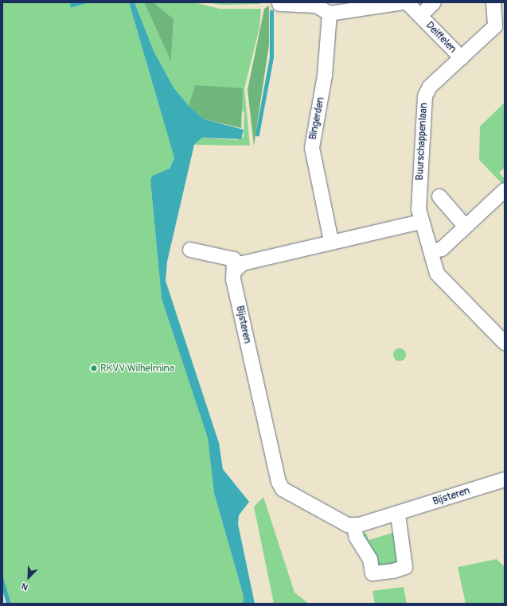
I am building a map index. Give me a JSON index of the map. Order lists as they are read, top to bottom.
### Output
{
  "streets": {
    "street": [
      "Deiffelen",
      "Bingerden",
      "Buurschappenlaan",
      "Bijsteren"
    ]
  },
  "crossings": [
    ["Deiffelen", "Bingerden"],
    ["Deiffelen", "Buurschappenlaan"]
  ],
  "places": ["RKVV Wilhelmina"],
  "north": "bottom left"
}
